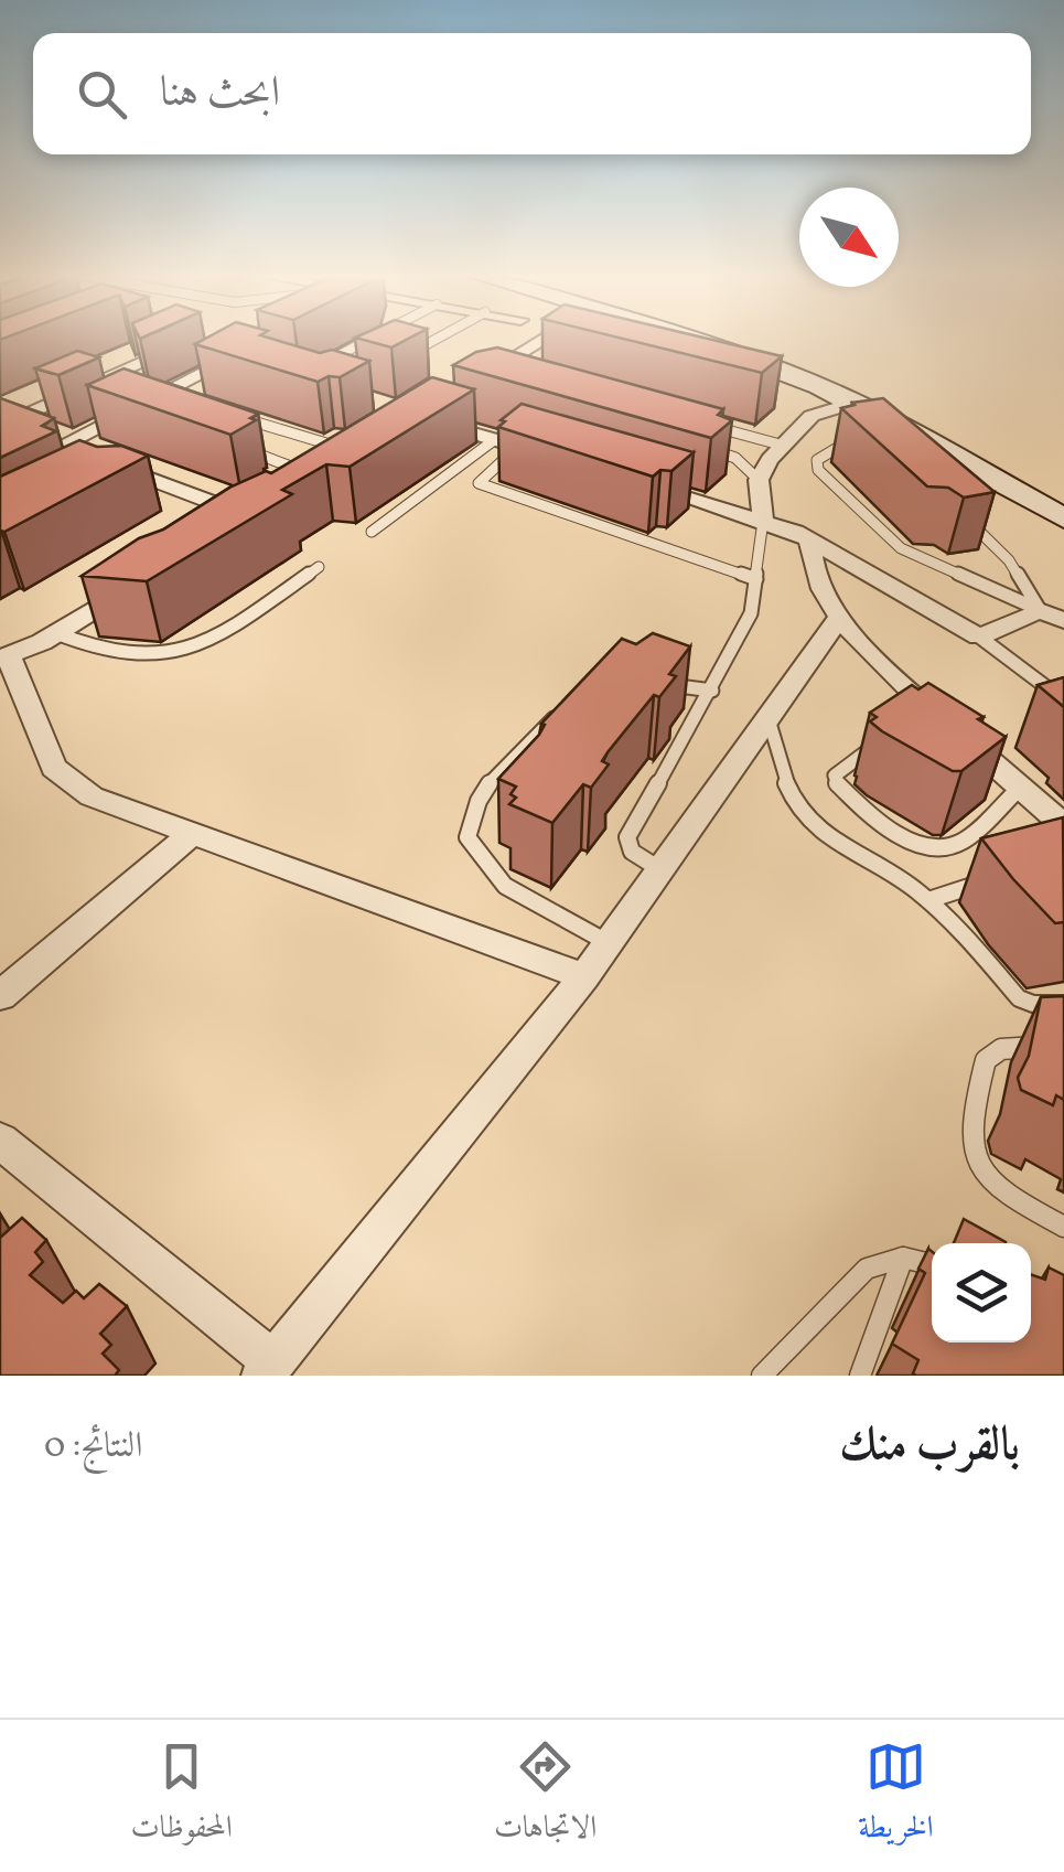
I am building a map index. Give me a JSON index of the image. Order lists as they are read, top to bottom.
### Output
{
  "north": "bottom right",
  "page": {
    "search": "ابحث هنا",
    "heading": ["بالقرب منك", "النتائج: 0"],
    "nav": ["الخريطة", "الاتجاهات", "المحفوظات"]
  }
}
